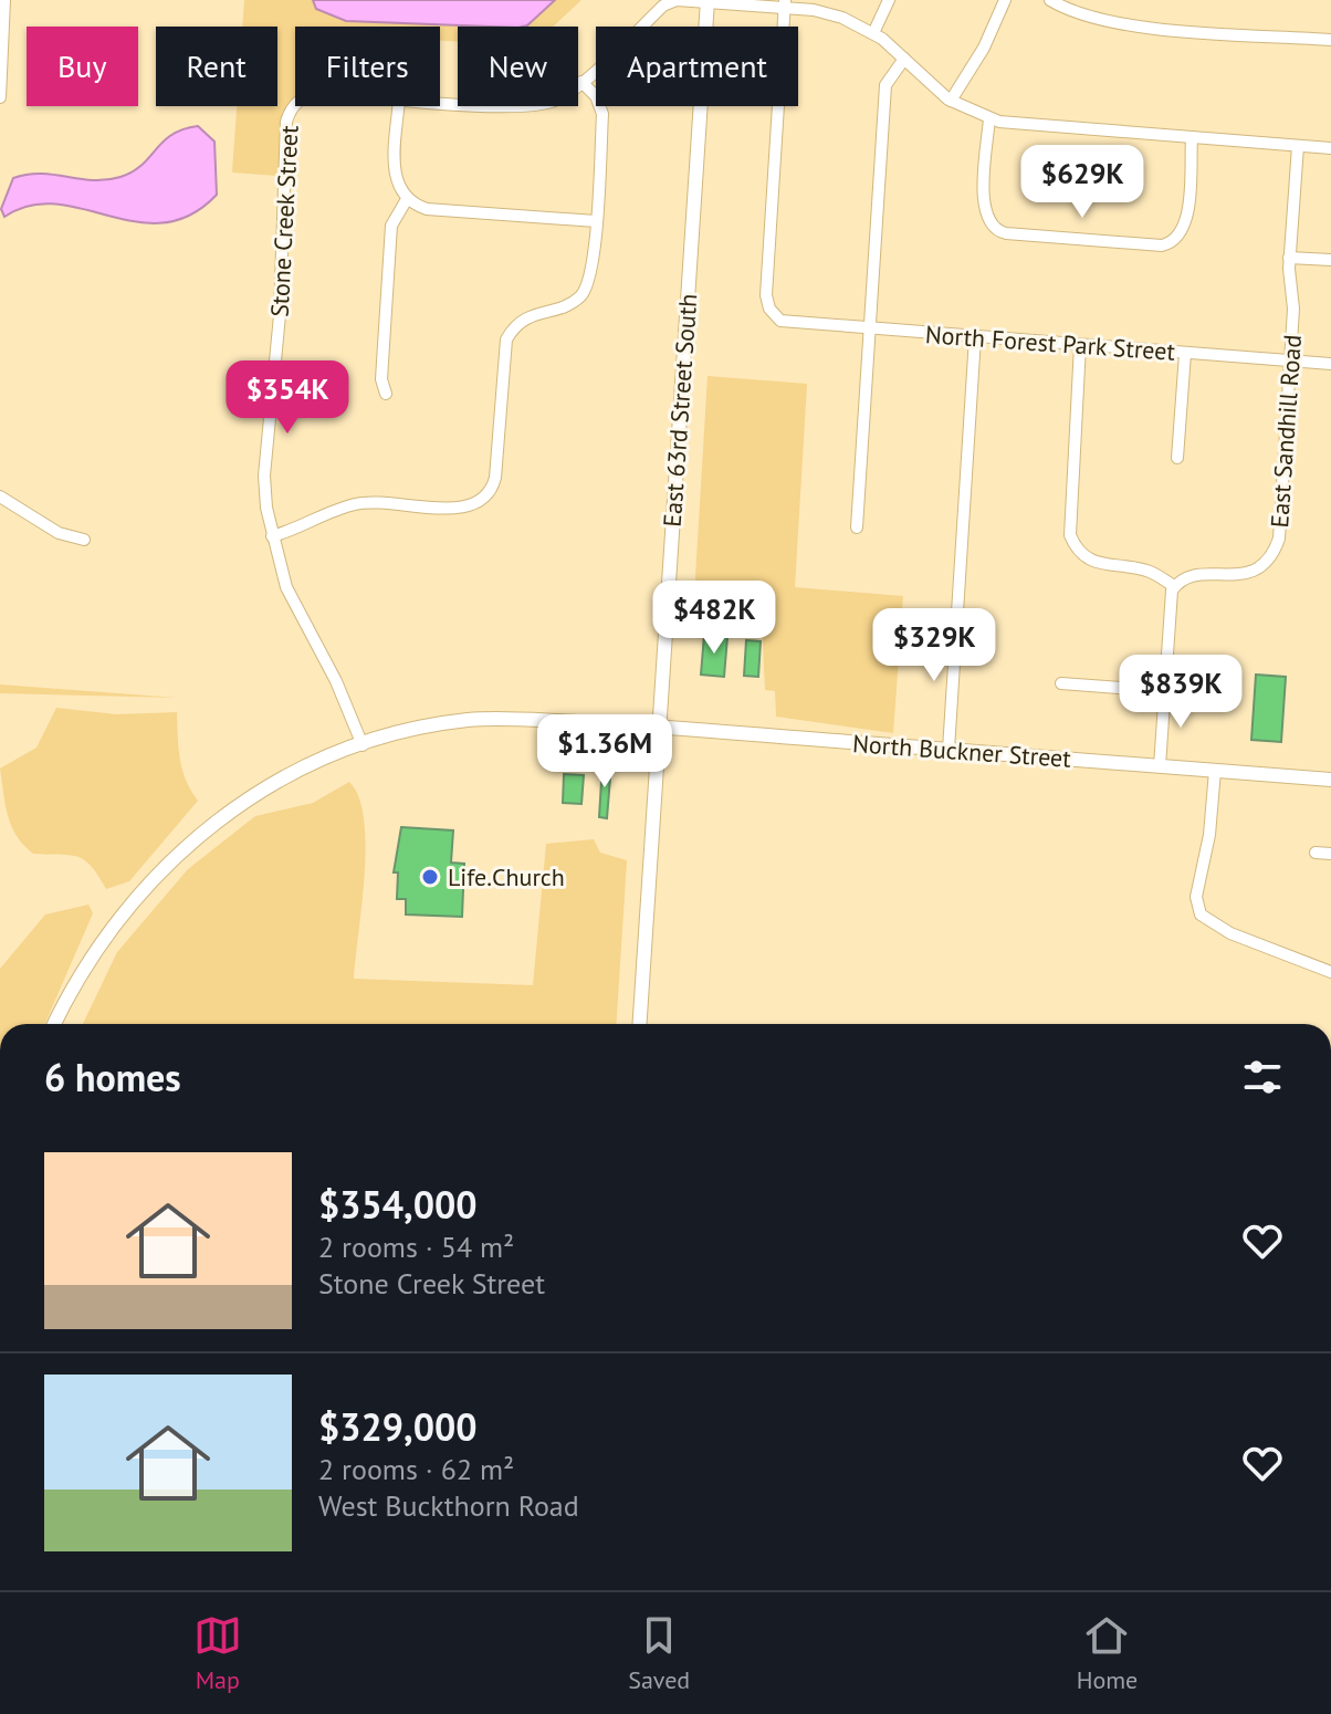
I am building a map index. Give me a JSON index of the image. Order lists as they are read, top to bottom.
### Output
{
  "streets": {
    "main road": ["East 63rd Street South", "North Buckner Street"],
    "street": ["Stone Creek Street", "North Forest Park Street", "East Sandhill Road"]
  },
  "crossings": [
    ["Stone Creek Street", "North Buckner Street"],
    ["North Forest Park Street", "East Sandhill Road"],
    ["East 63rd Street South", "North Buckner Street"]
  ],
  "places": ["Life.Church"],
  "page": {
    "chip": [
      "Buy",
      "Rent",
      "Filters",
      "New",
      "Apartment"
    ],
    "price": [
      "$629K",
      "$354K",
      "$482K",
      "$329K",
      "$839K",
      "$1.36M"
    ],
    "heading": "6 homes",
    "list": [
      {
        "name": "$354,000",
        "note": "2 rooms · 54 m² · Stone Creek Street"
      },
      {
        "name": "$329,000",
        "note": "2 rooms · 62 m² · West Buckthorn Road"
      }
    ],
    "tabs": ["Map", "Saved", "Home"]
  }
}
